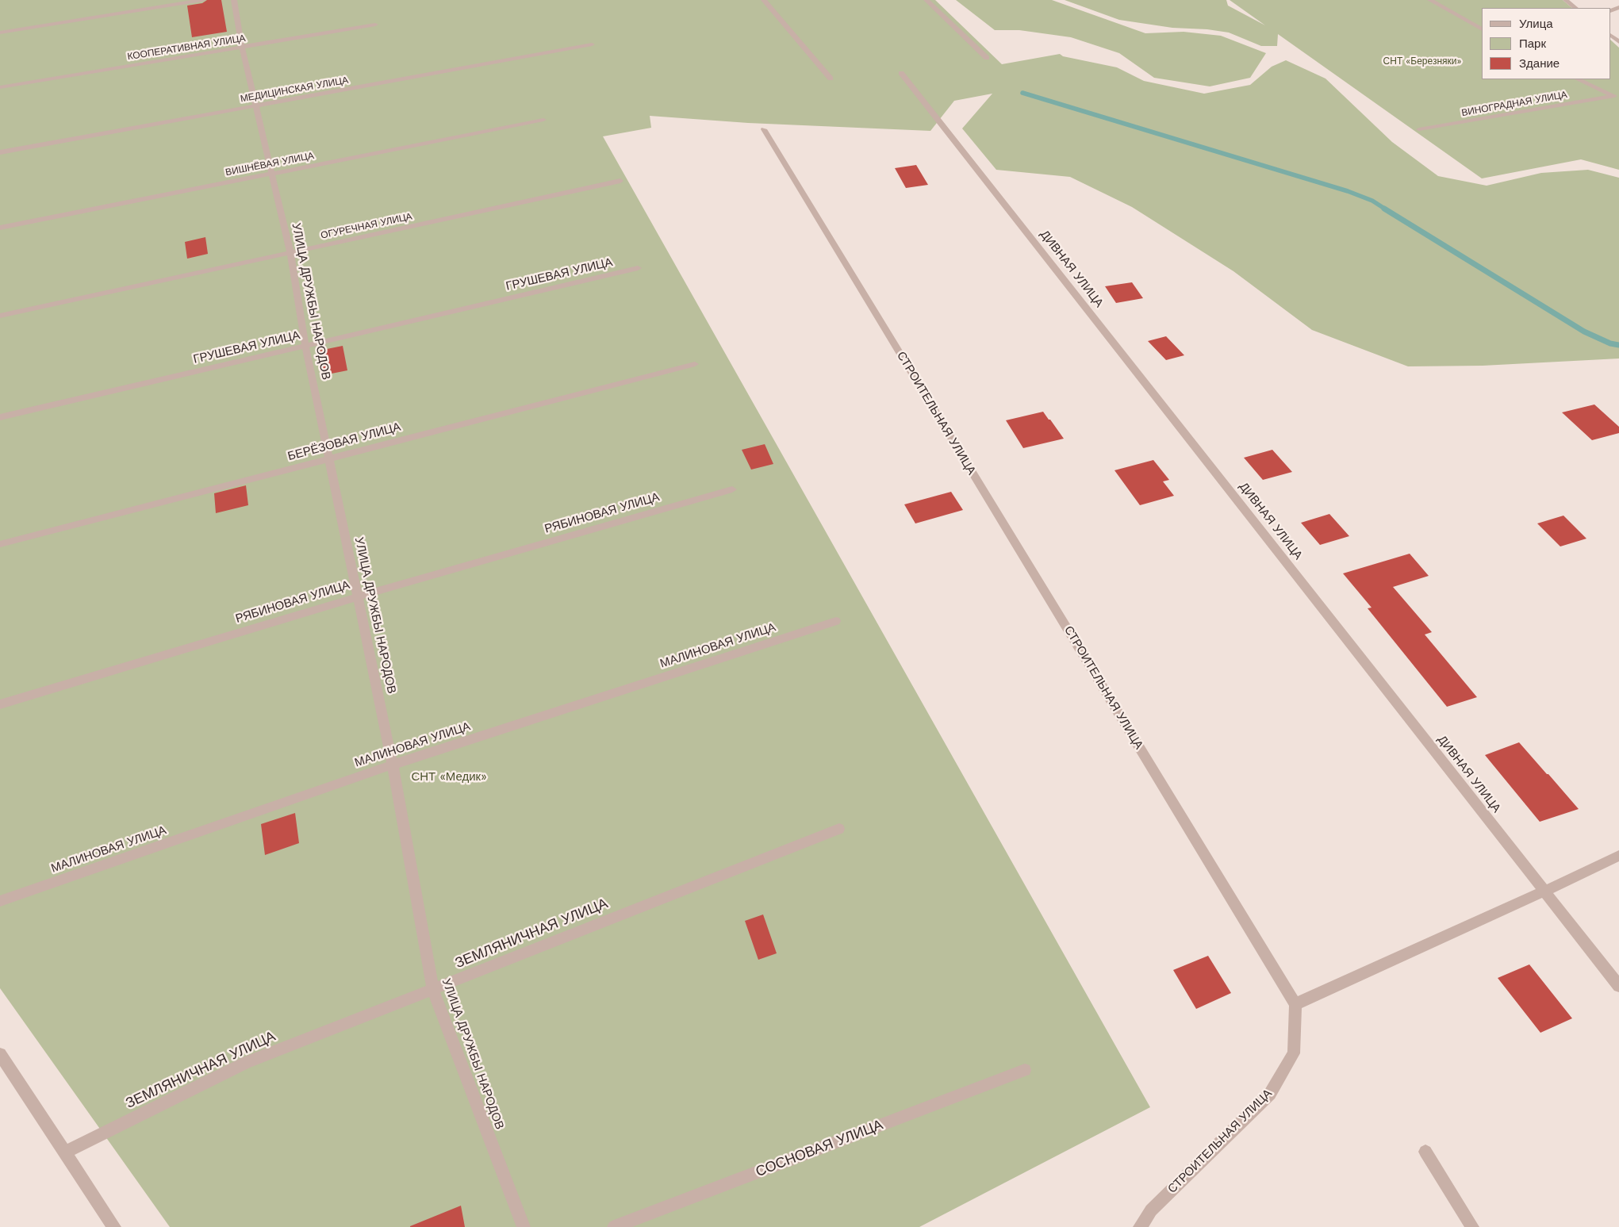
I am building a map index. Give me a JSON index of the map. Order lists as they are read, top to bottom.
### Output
{
  "streets": {
    "street": [
      "КООПЕРАТИВНАЯ УЛИЦА",
      "МЕДИЦИНСКАЯ УЛИЦА",
      "ВИНОГРАДНАЯ УЛИЦА",
      "ВИШНЁВАЯ УЛИЦА",
      "ОГУРЕЧНАЯ УЛИЦА",
      "ДИВНАЯ УЛИЦА",
      "ГРУШЕВАЯ УЛИЦА",
      "УЛИЦА ДРУЖБЫ НАРОДОВ",
      "СТРОИТЕЛЬНАЯ УЛИЦА",
      "БЕРЁЗОВАЯ УЛИЦА",
      "РЯБИНОВАЯ УЛИЦА",
      "МАЛИНОВАЯ УЛИЦА",
      "ЗЕМЛЯНИЧНАЯ УЛИЦА",
      "СОСНОВАЯ УЛИЦА"
    ]
  },
  "crossings": [
    ["КООПЕРАТИВНАЯ УЛИЦА", "УЛИЦА ДРУЖБЫ НАРОДОВ"],
    ["МЕДИЦИНСКАЯ УЛИЦА", "УЛИЦА ДРУЖБЫ НАРОДОВ"],
    ["ВИШНЁВАЯ УЛИЦА", "УЛИЦА ДРУЖБЫ НАРОДОВ"],
    ["ОГУРЕЧНАЯ УЛИЦА", "УЛИЦА ДРУЖБЫ НАРОДОВ"],
    ["ГРУШЕВАЯ УЛИЦА", "УЛИЦА ДРУЖБЫ НАРОДОВ"],
    ["УЛИЦА ДРУЖБЫ НАРОДОВ", "БЕРЁЗОВАЯ УЛИЦА"],
    ["УЛИЦА ДРУЖБЫ НАРОДОВ", "РЯБИНОВАЯ УЛИЦА"],
    ["УЛИЦА ДРУЖБЫ НАРОДОВ", "МАЛИНОВАЯ УЛИЦА"],
    ["УЛИЦА ДРУЖБЫ НАРОДОВ", "ЗЕМЛЯНИЧНАЯ УЛИЦА"]
  ],
  "parks": ["СНТ «Березняки»", "СНТ «Медик»"],
  "legend": ["Улица", "Парк", "Здание"]
}
